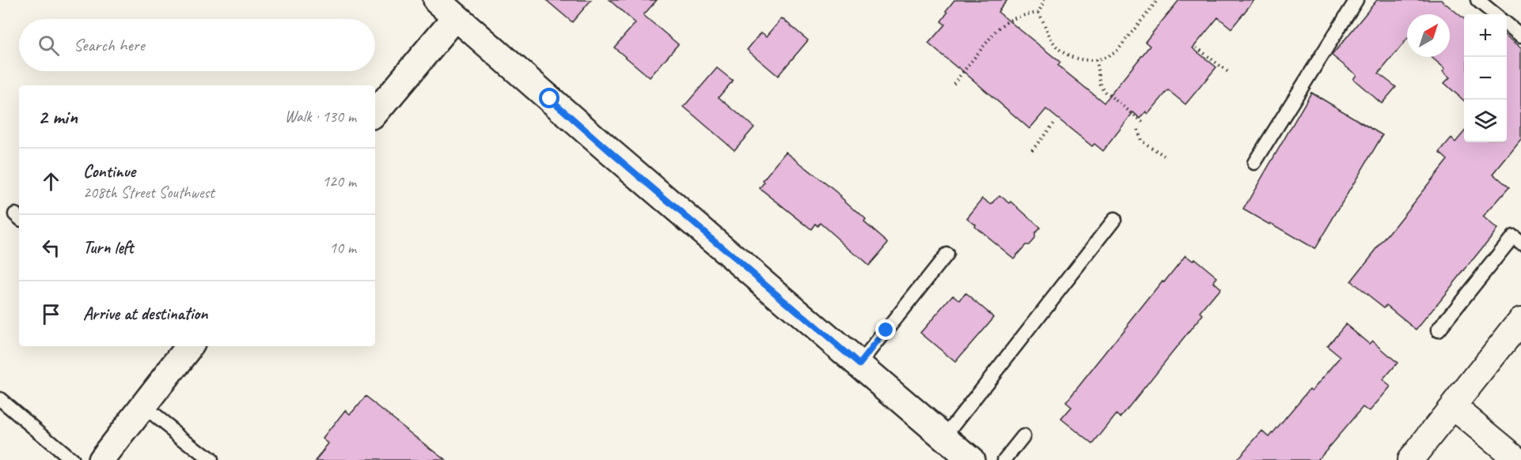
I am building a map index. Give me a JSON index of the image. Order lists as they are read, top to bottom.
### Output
{
  "north": "top right",
  "page": {
    "map_buttons": ["+", "−"],
    "search": "Search here",
    "heading": ["2 min", "Walk · 130 m"],
    "list": [
      ["Continue", "208th Street Southwest", "120 m"],
      ["Turn left", "10 m"],
      "Arrive at destination"
    ]
  }
}
